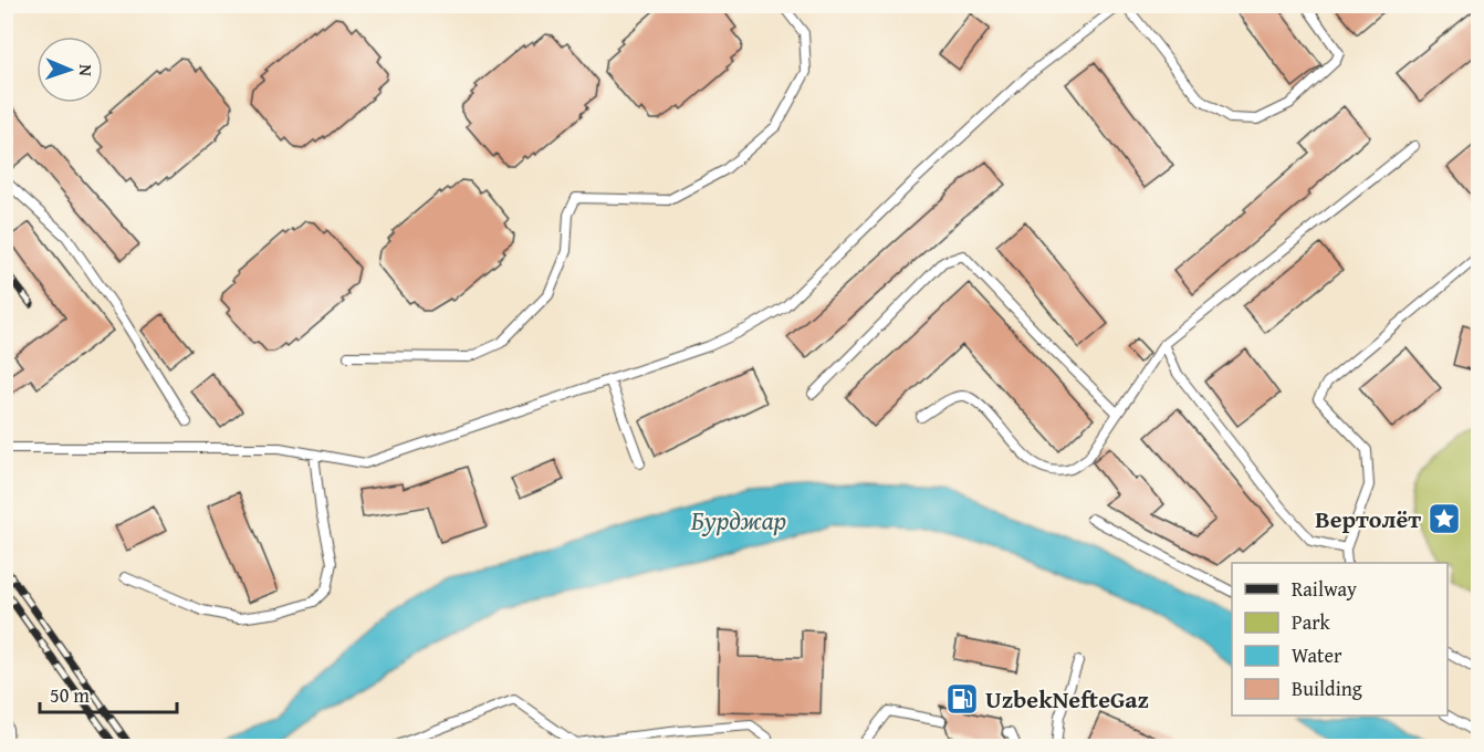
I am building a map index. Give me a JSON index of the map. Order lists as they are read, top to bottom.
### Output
{
  "water": ["Бурджар"],
  "places": {
    "place": ["Вертолёт"],
    "fuel station": ["UzbekNefteGaz"]
  },
  "legend": [
    "Railway",
    "Park",
    "Water",
    "Building"
  ],
  "scale_bar": "50 m",
  "north": "right"
}
